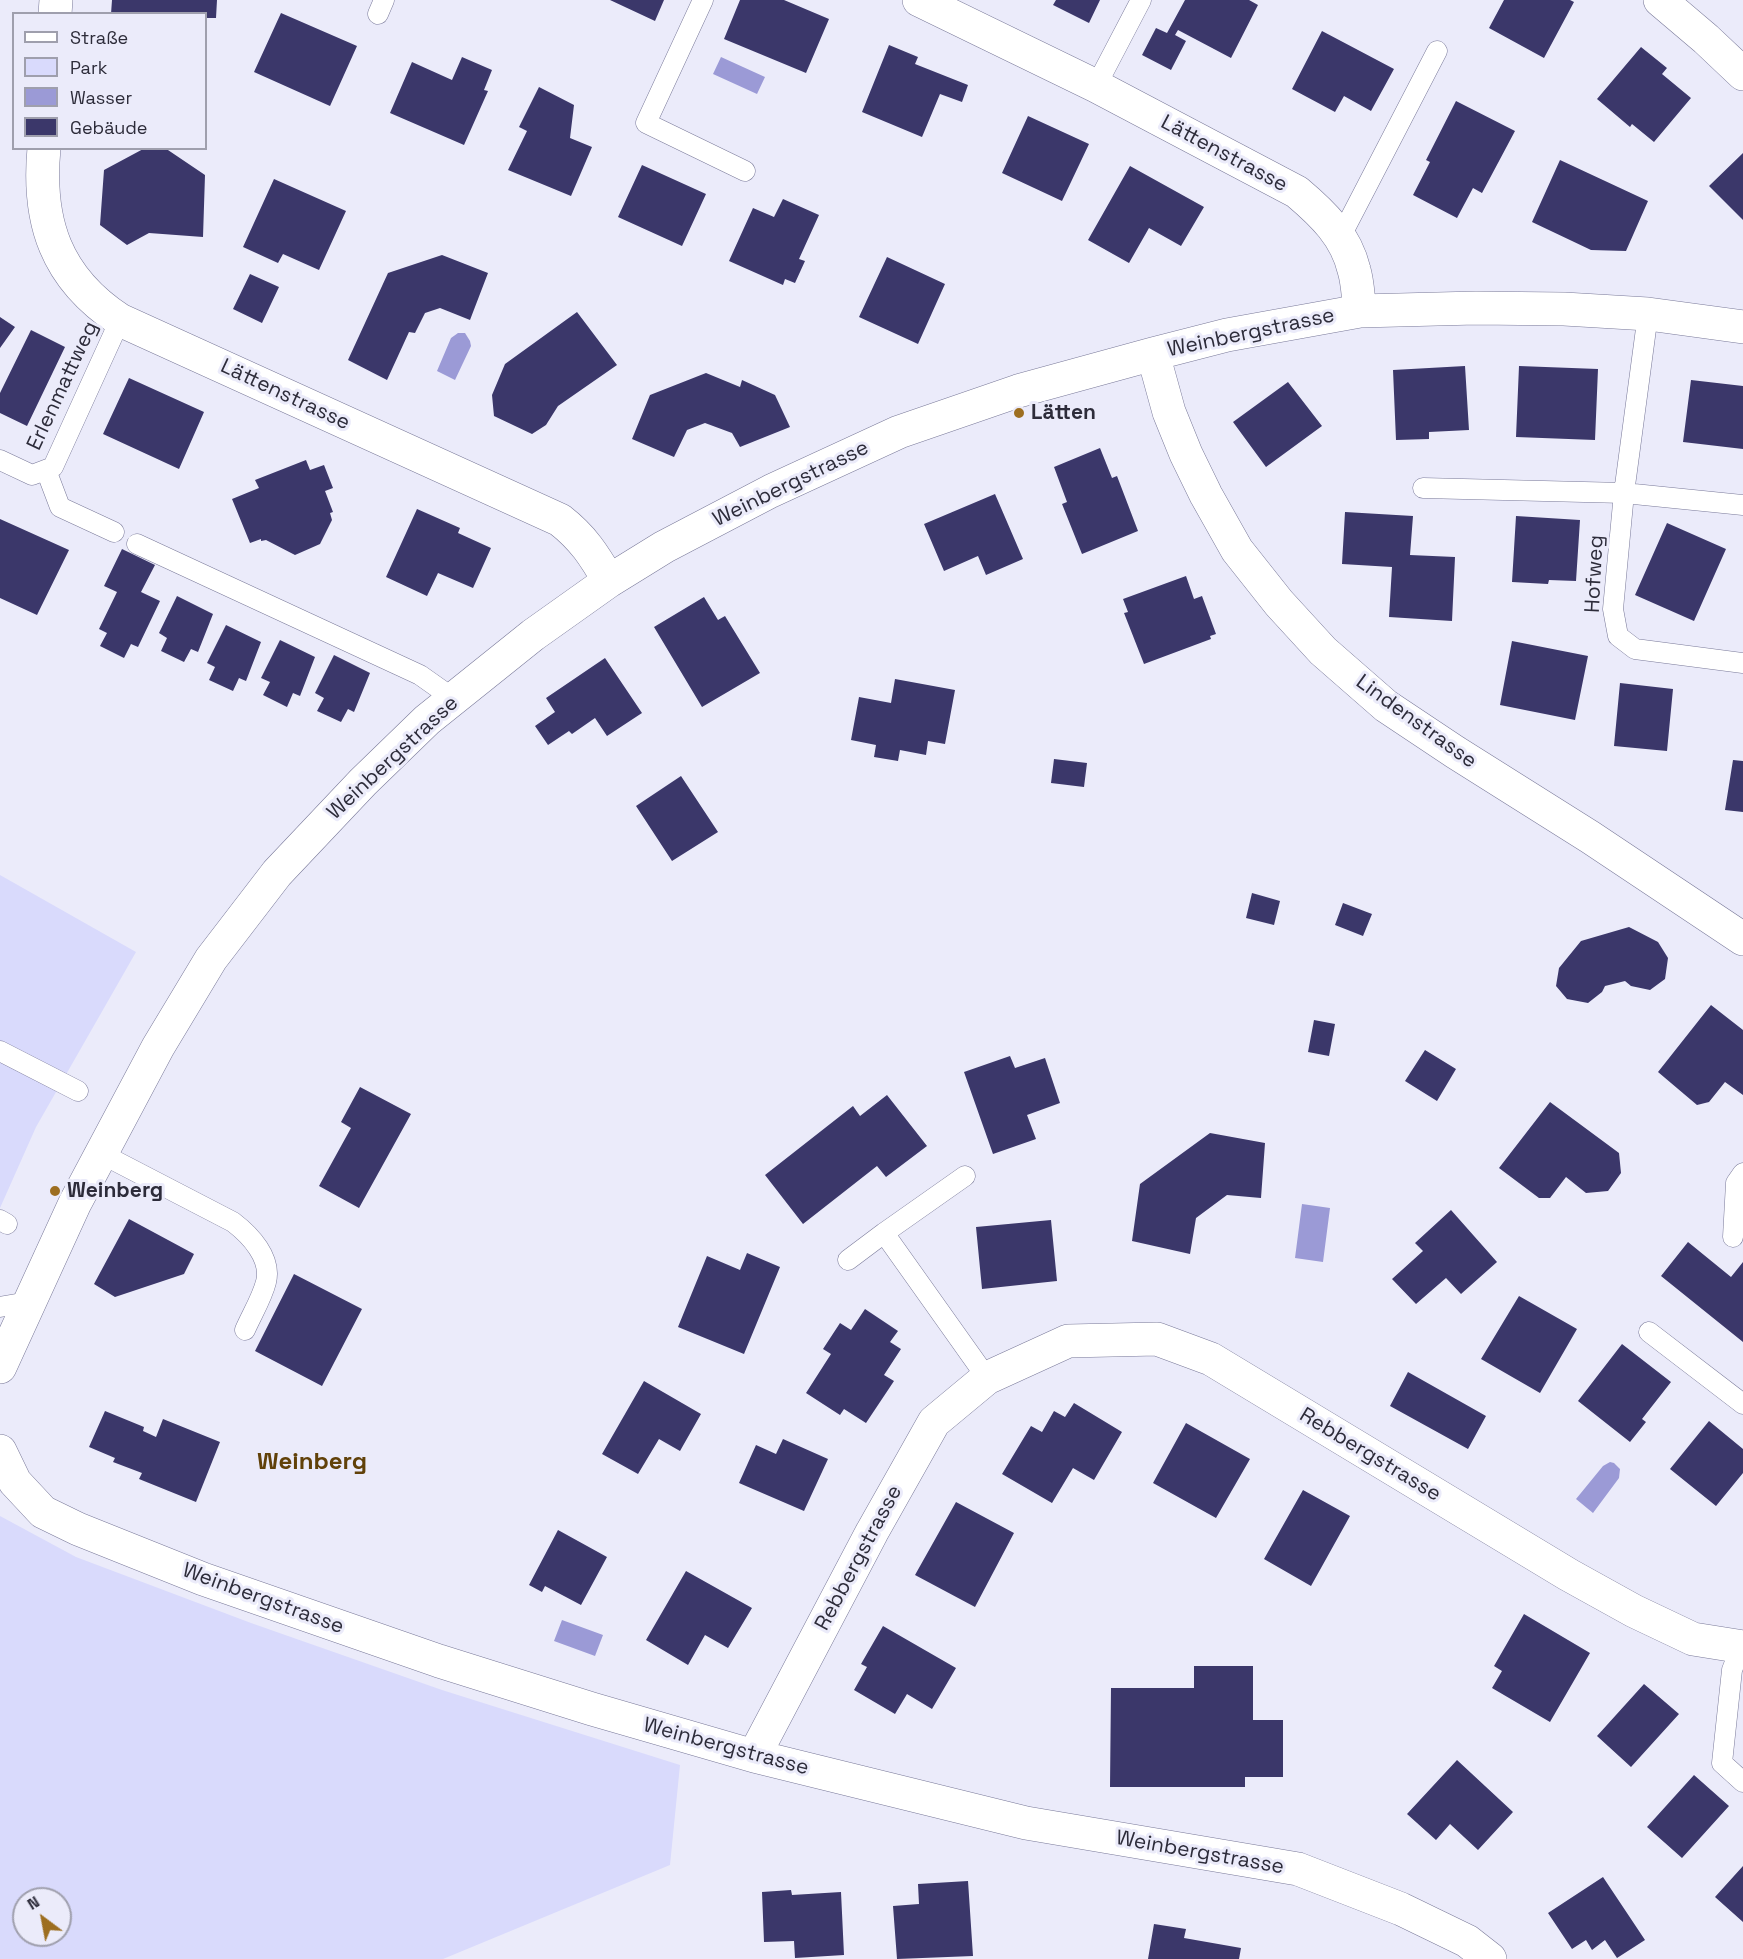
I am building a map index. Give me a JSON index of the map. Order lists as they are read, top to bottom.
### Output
{
  "streets": {
    "street": [
      "Lättenstrasse",
      "Weinbergstrasse",
      "Lindenstrasse",
      "Rebbergstrasse"
    ],
    "lane": ["Erlenmattweg", "Hofweg"]
  },
  "crossings": [
    ["Lättenstrasse", "Weinbergstrasse"],
    ["Lättenstrasse", "Erlenmattweg"],
    ["Weinbergstrasse", "Hofweg"],
    ["Weinbergstrasse", "Lindenstrasse"],
    ["Weinbergstrasse", "Rebbergstrasse"]
  ],
  "districts": ["Weinberg"],
  "places": ["Lätten", "Weinberg"],
  "legend": [
    "Straße",
    "Park",
    "Wasser",
    "Gebäude"
  ],
  "north": "top left"
}
